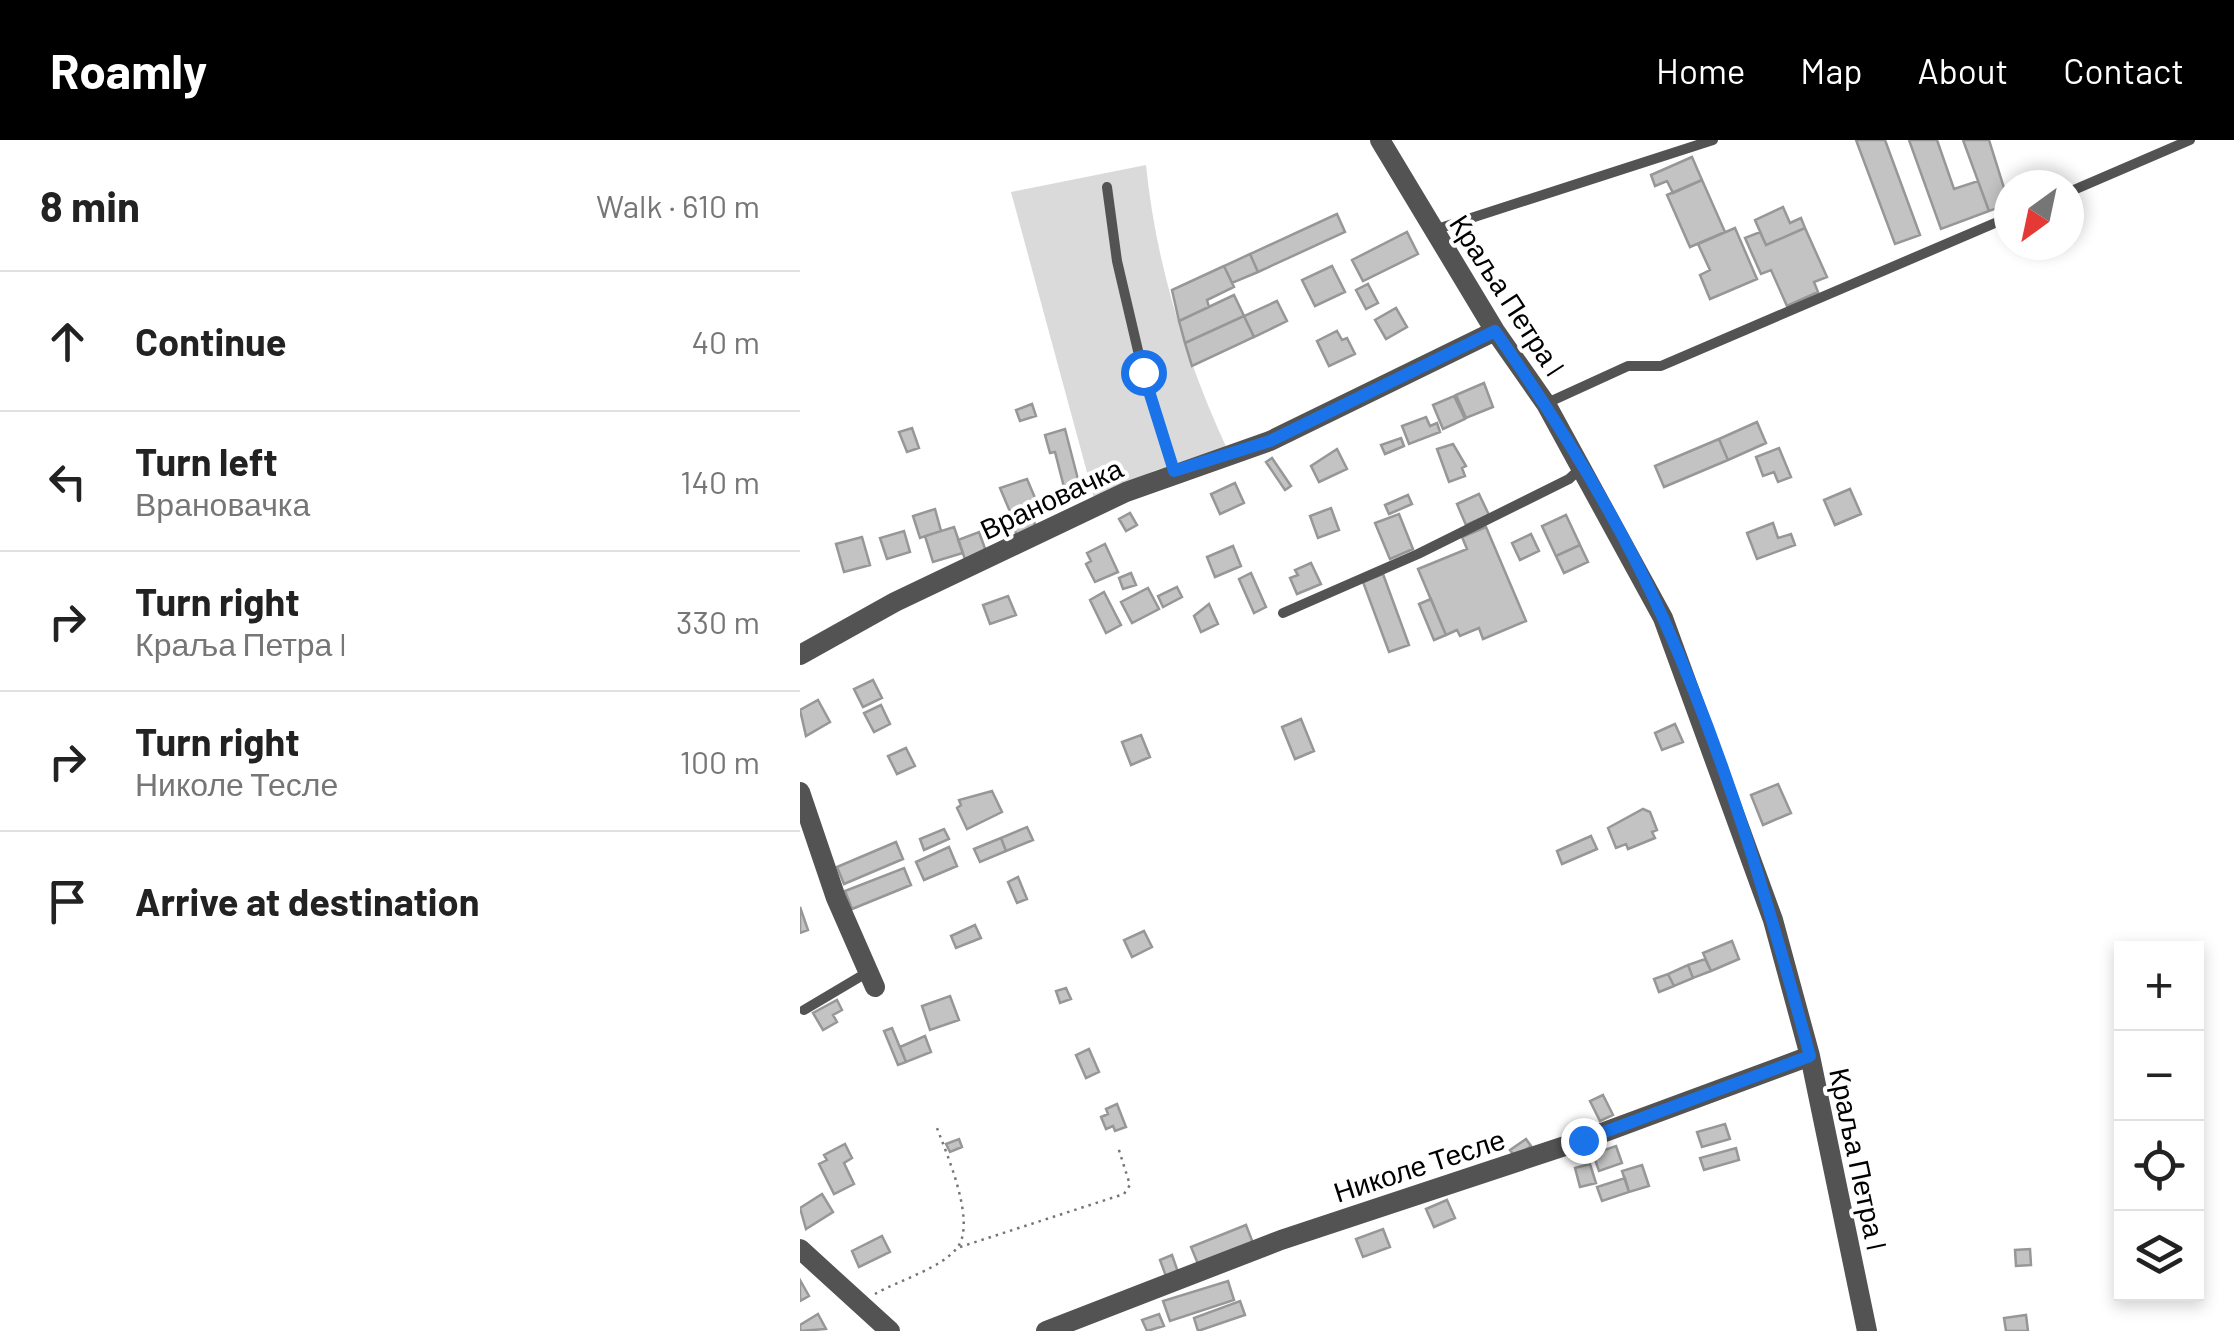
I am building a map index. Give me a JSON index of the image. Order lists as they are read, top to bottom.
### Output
{
  "streets": {
    "street": ["Краља Петра I", "Врановачка", "Николе Тесле"]
  },
  "crossings": [
    ["Краља Петра I", "Врановачка"],
    ["Краља Петра I", "Николе Тесле"]
  ],
  "north": "bottom left",
  "page": {
    "header": "Roamly",
    "nav": [
      "Home",
      "Map",
      "About",
      "Contact"
    ],
    "heading": ["8 min", "Walk · 610 m"],
    "list": [
      ["Continue", "40 m"],
      ["Turn left", "Врановачка", "140 m"],
      ["Turn right", "Краља Петра I", "330 m"],
      ["Turn right", "Николе Тесле", "100 m"],
      "Arrive at destination"
    ],
    "map_buttons": ["+", "−"]
  }
}
